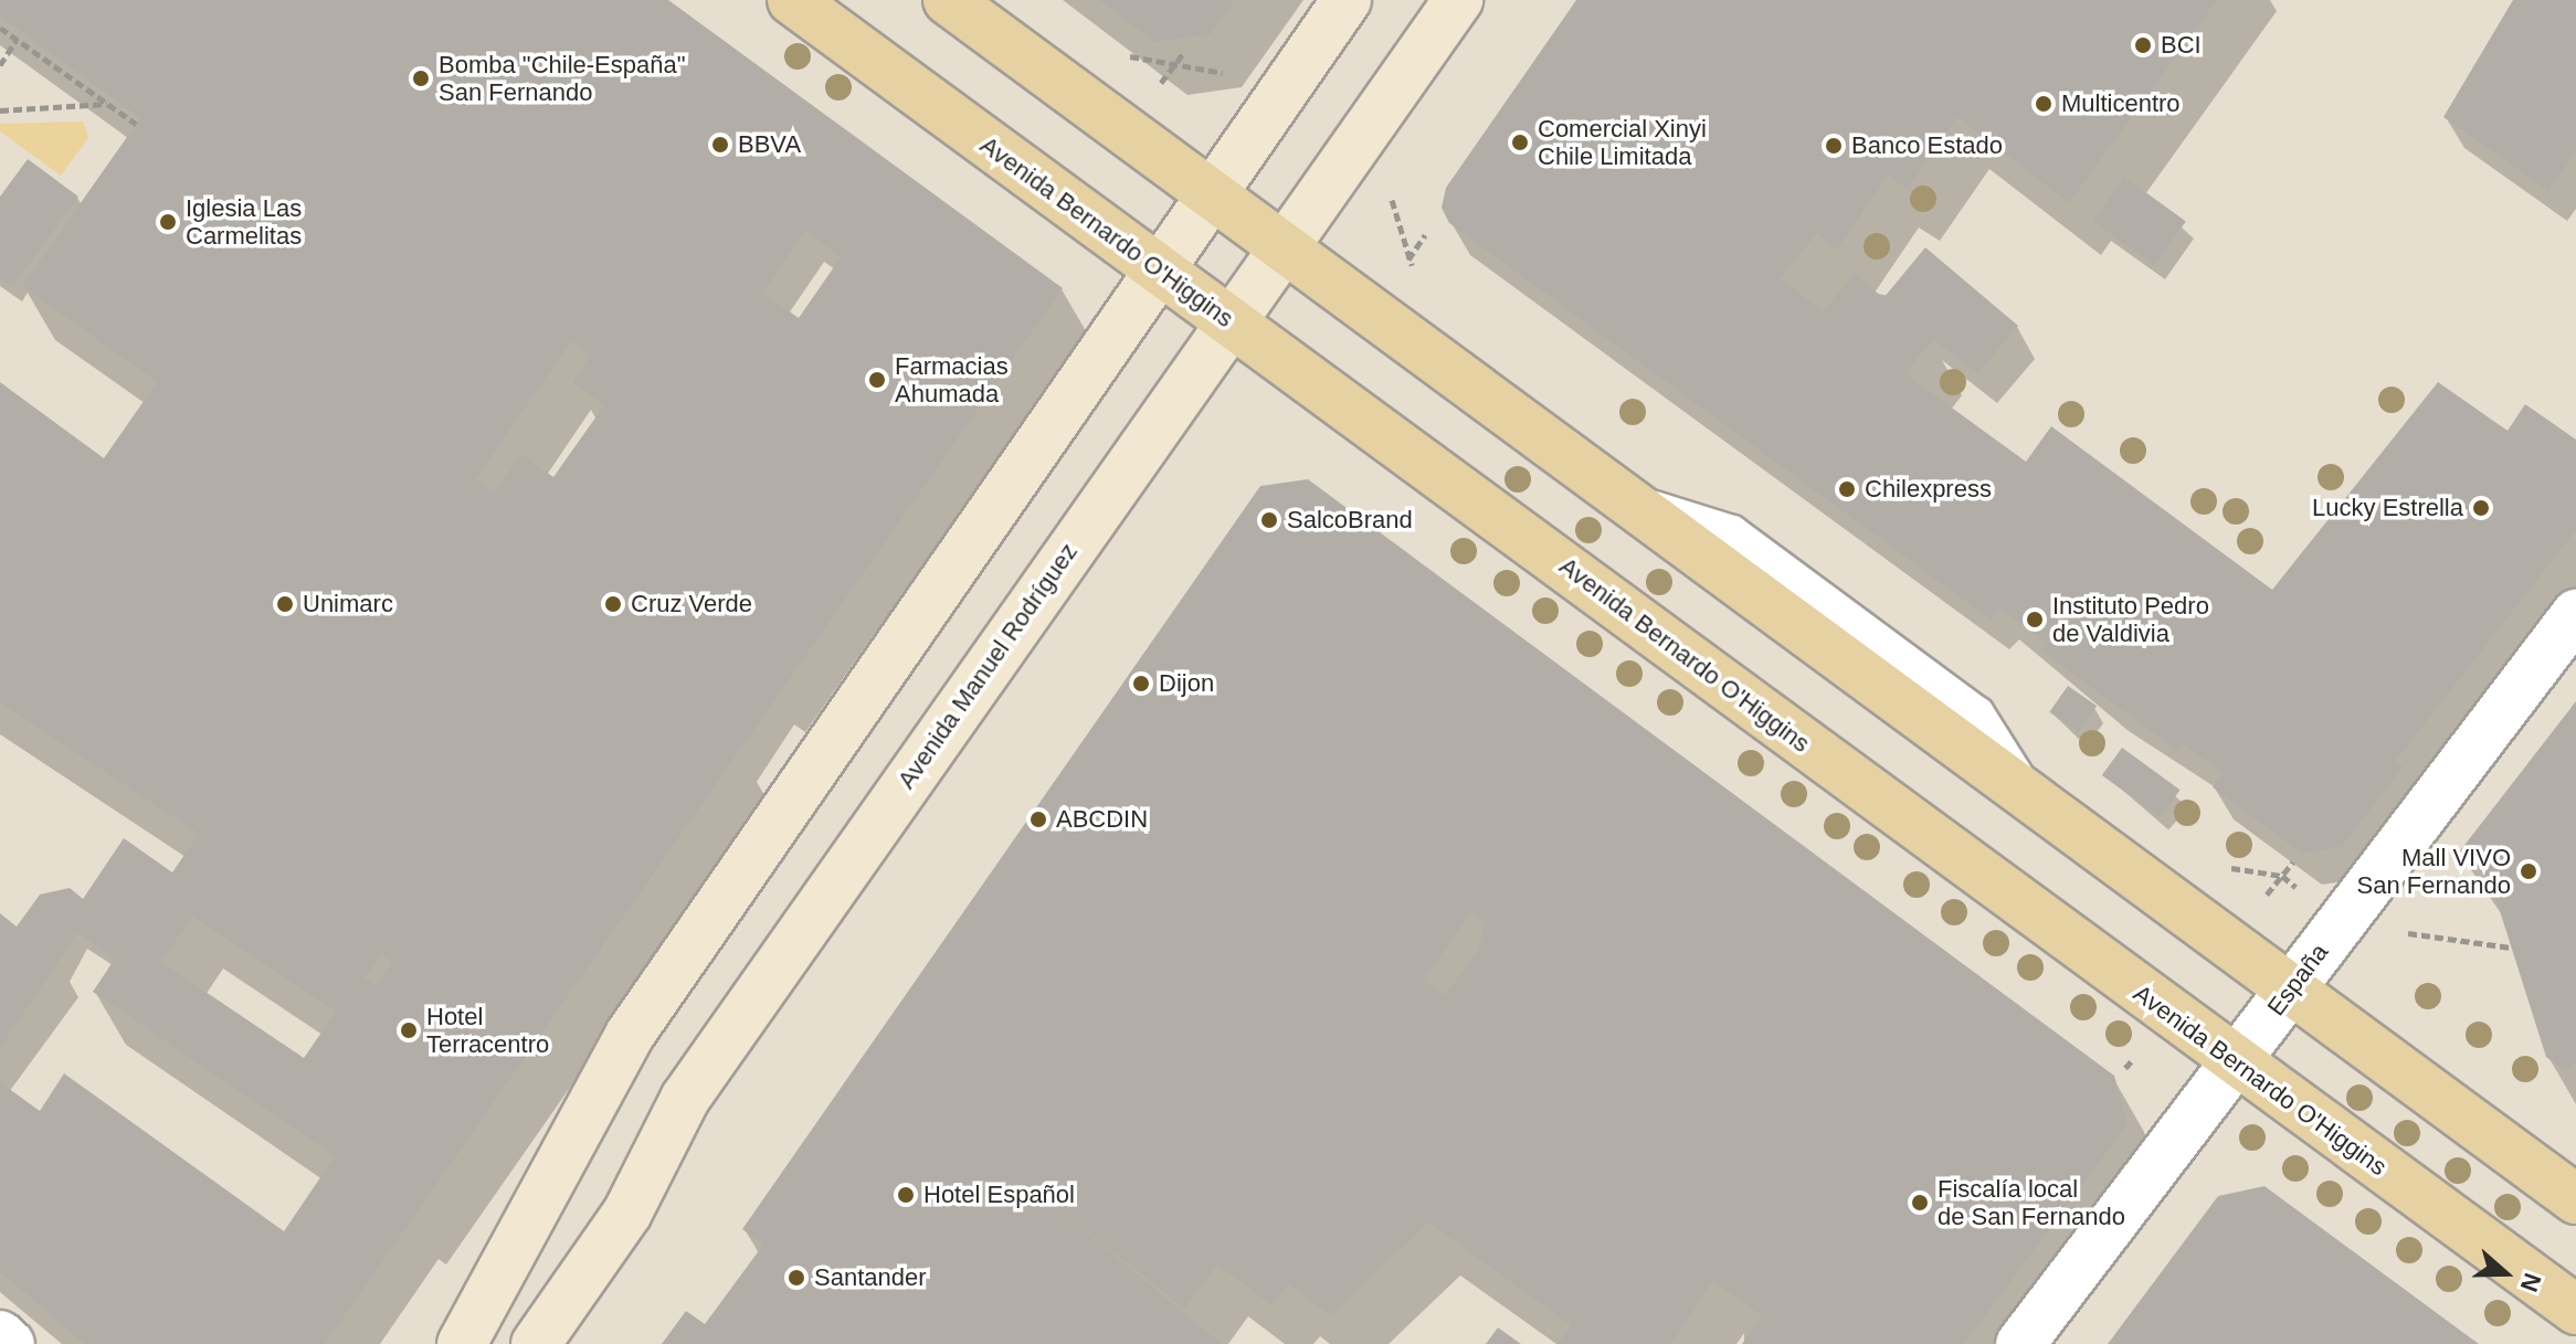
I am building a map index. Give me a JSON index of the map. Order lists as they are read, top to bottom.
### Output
{
  "streets": {
    "main road": ["Avenida Bernardo O'Higgins", "Avenida Manuel Rodríguez"],
    "street": ["España"]
  },
  "crossings": [
    ["Avenida Bernardo O'Higgins", "Avenida Manuel Rodríguez"],
    ["Avenida Bernardo O'Higgins", "España"]
  ],
  "places": [
    "BCI",
    "Bomba \"Chile-España\" San Fernando",
    "Multicentro",
    "Comercial Xinyi Chile Limitada",
    "BBVA",
    "Banco Estado",
    "Iglesia Las Carmelitas",
    "Farmacias Ahumada",
    "Chilexpress",
    "Lucky Estrella",
    "SalcoBrand",
    "Unimarc",
    "Cruz Verde",
    "Instituto Pedro de Valdivia",
    "Dijon",
    "ABCDIN",
    "Mall VIVO San Fernando",
    "Hotel Terracentro",
    "Hotel Español",
    "Fiscalía local de San Fernando",
    "Santander"
  ],
  "north": "right"
}
